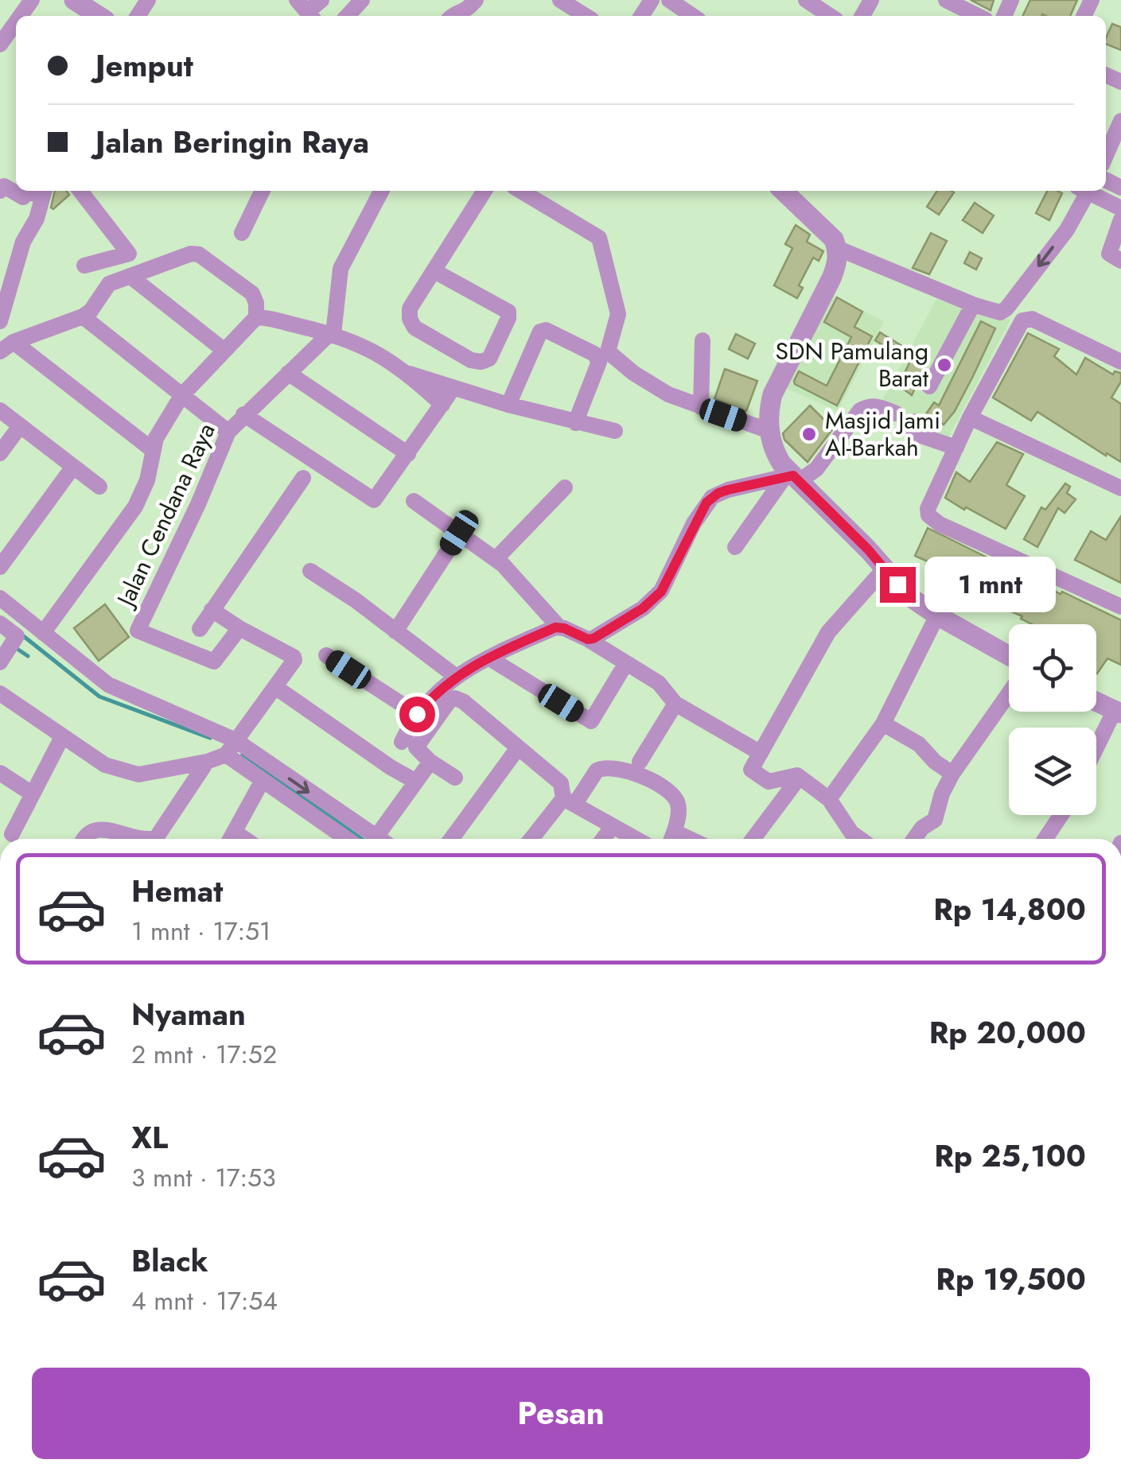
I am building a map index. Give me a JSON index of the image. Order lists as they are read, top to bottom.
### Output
{
  "streets": {
    "street": ["Jalan Cendana Raya"]
  },
  "places": ["SDN Pamulang Barat", "Masjid Jami Al-Barkah"],
  "page": {
    "banner": ["Jemput", "Jalan Beringin Raya"],
    "bubble": "1 mnt",
    "list": [
      {
        "name": "Hemat",
        "note": "1 mnt · 17:51",
        "value": "Rp 14,800"
      },
      {
        "name": "Nyaman",
        "note": "2 mnt · 17:52",
        "value": "Rp 20,000"
      },
      {
        "name": "XL",
        "note": "3 mnt · 17:53",
        "value": "Rp 25,100"
      },
      {
        "name": "Black",
        "note": "4 mnt · 17:54",
        "value": "Rp 19,500"
      }
    ],
    "buttons": "Pesan"
  }
}
